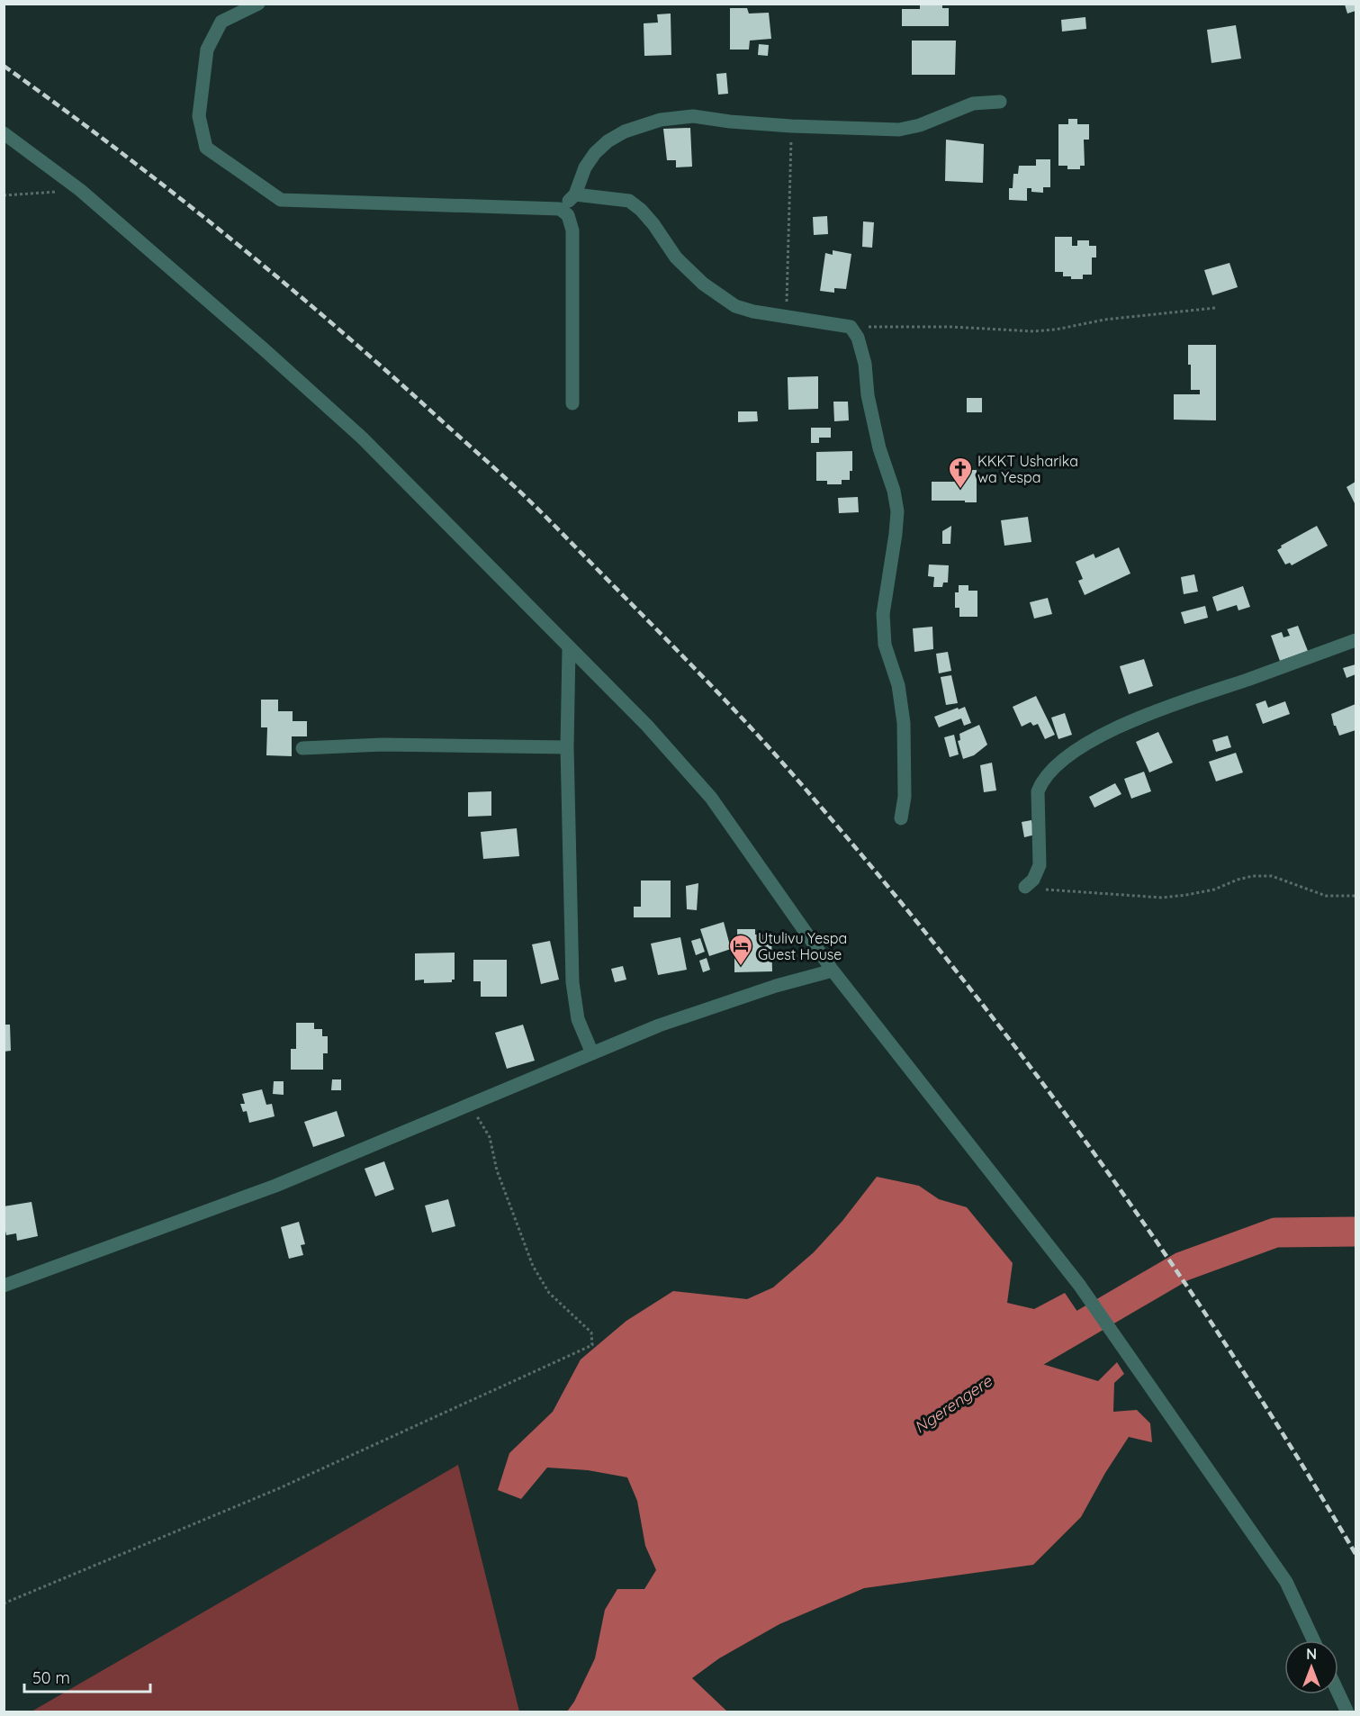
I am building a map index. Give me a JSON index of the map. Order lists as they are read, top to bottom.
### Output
{
  "water": ["Ngerengere"],
  "places": {
    "church": ["KKKT Usharika wa Yespa"],
    "hotel": ["Utulivu Yespa Guest House"]
  },
  "scale_bar": "50 m",
  "north": "top"
}
